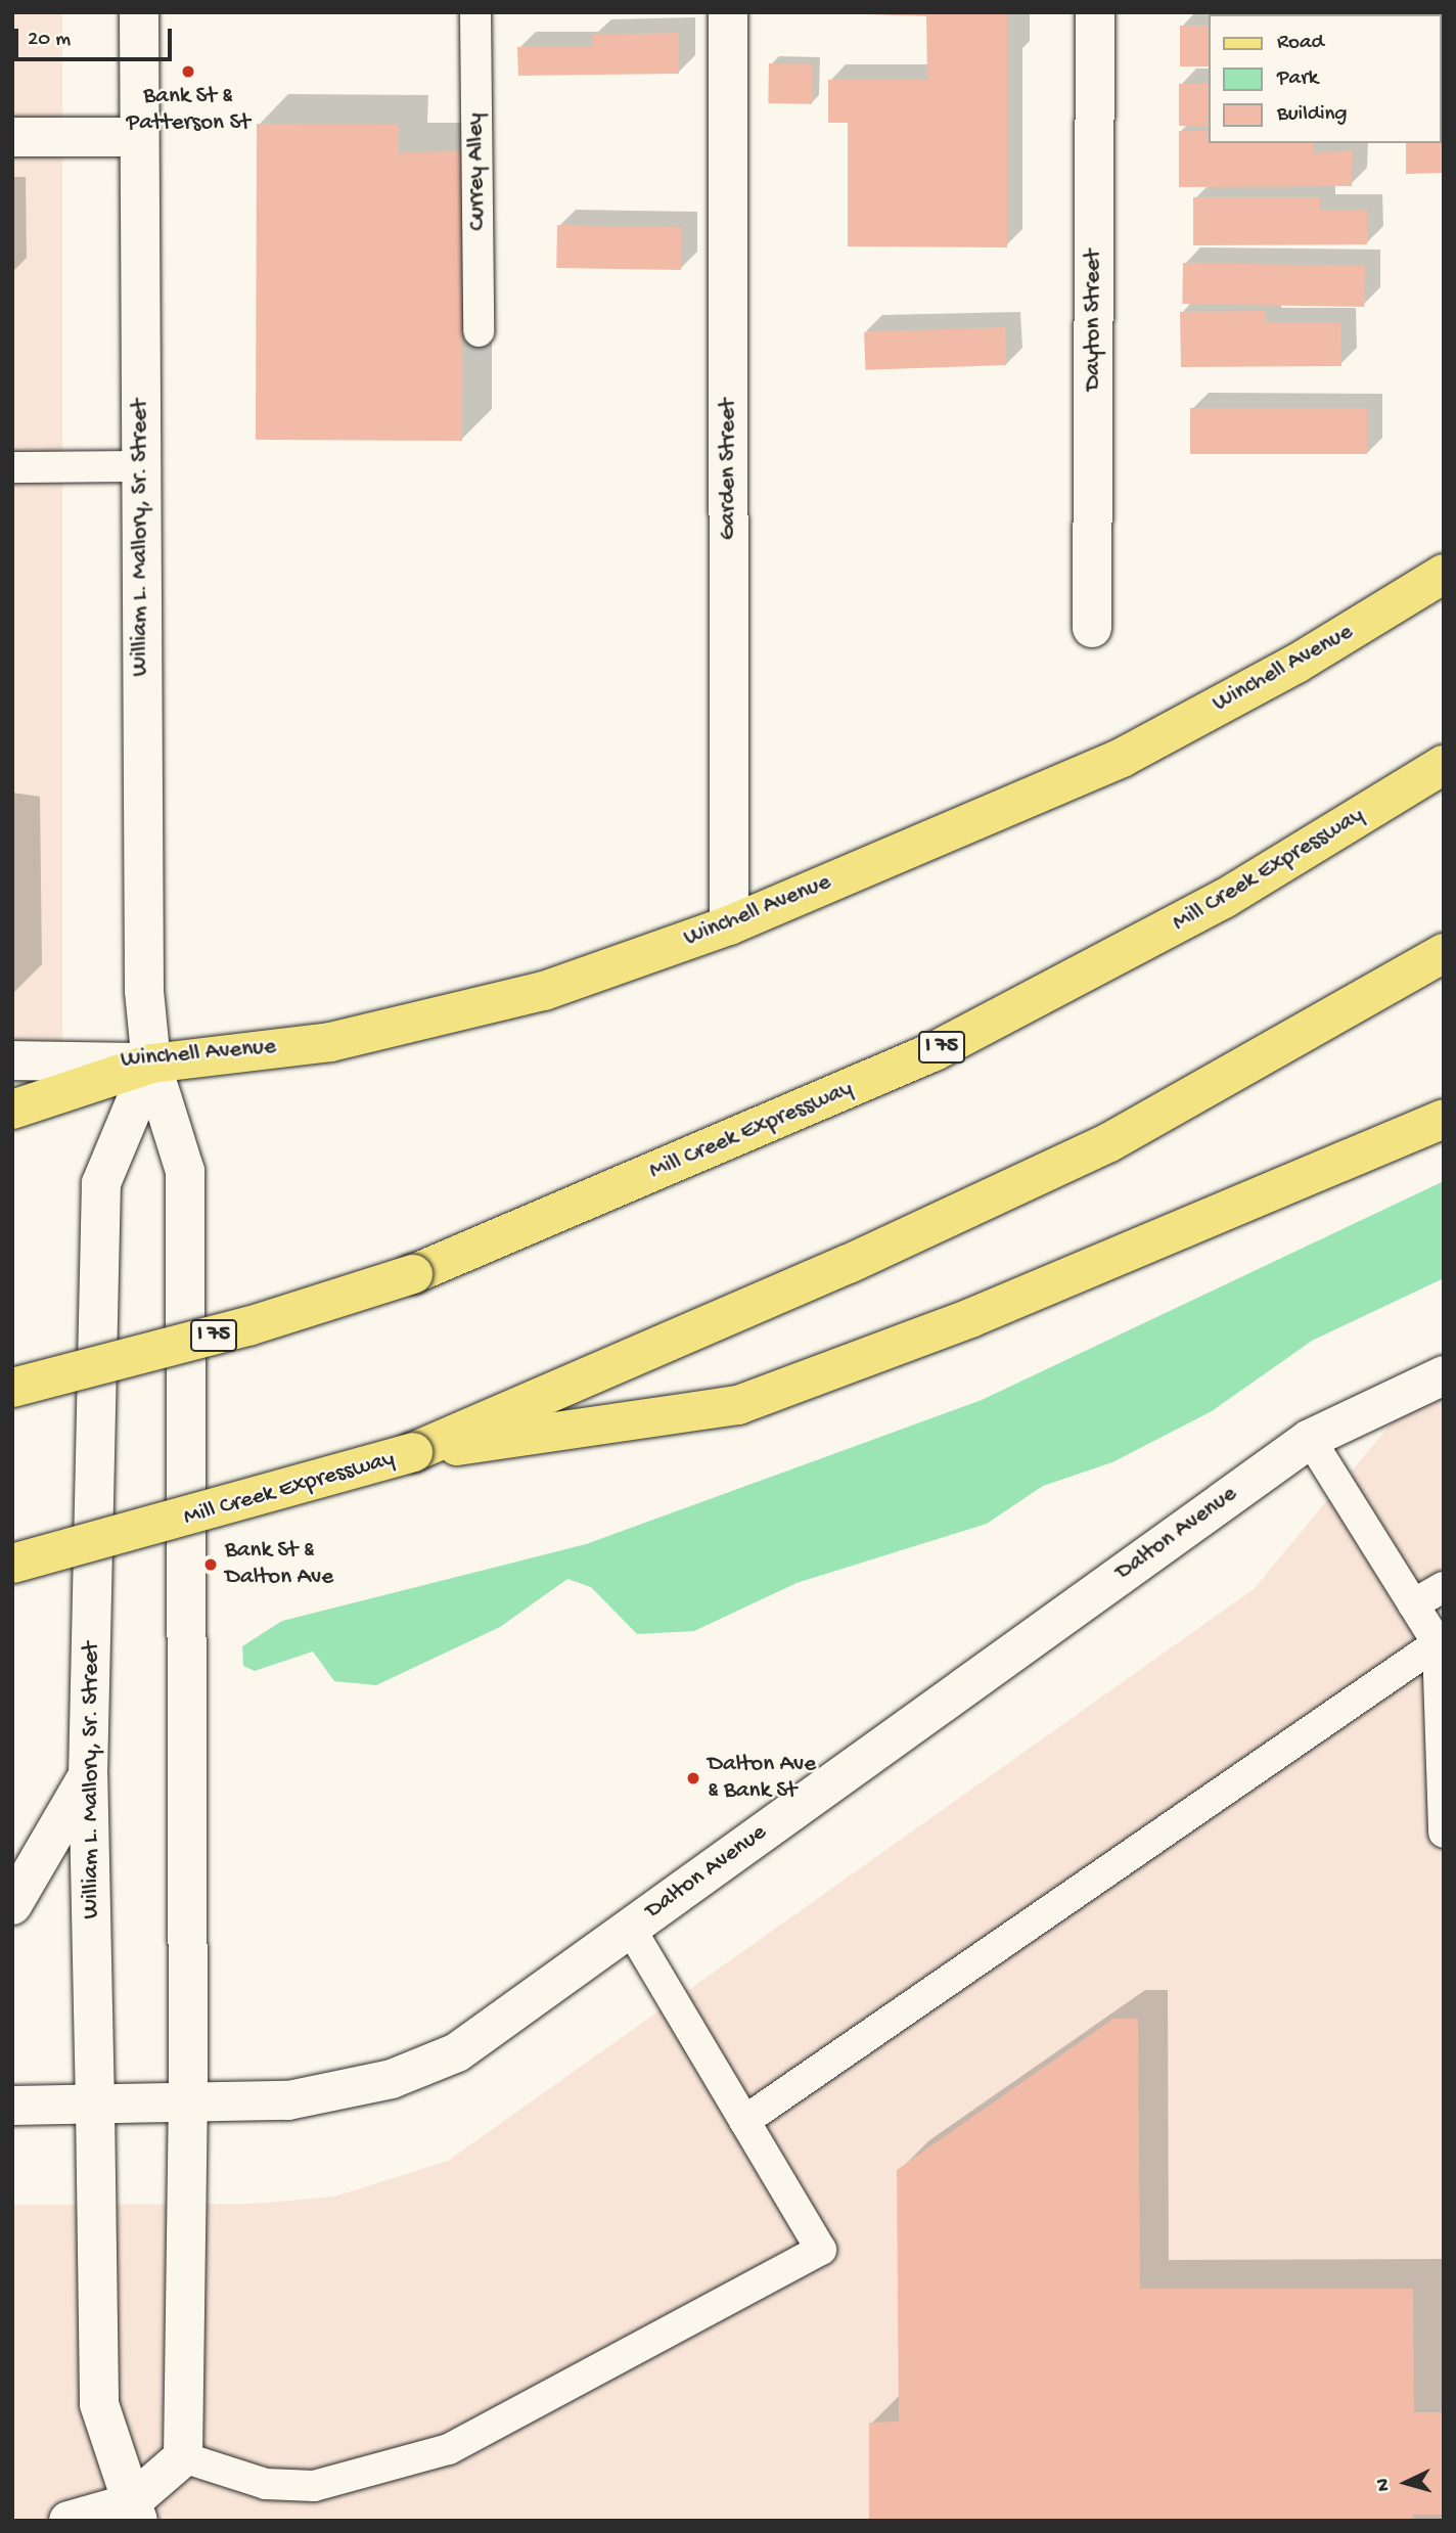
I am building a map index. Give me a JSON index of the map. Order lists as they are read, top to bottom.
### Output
{
  "streets": {
    "main road": [
      "Dayton Street",
      "Garden Street",
      "William L. Mallory, Sr. Street",
      "Winchell Avenue",
      "Mill Creek Expressway",
      "I 75",
      "Dalton Avenue"
    ],
    "lane": ["Currey Alley"]
  },
  "crossings": [
    ["Garden Street", "Winchell Avenue"],
    ["William L. Mallory, Sr. Street", "Winchell Avenue"],
    ["William L. Mallory, Sr. Street", "Dalton Avenue"]
  ],
  "places": ["Bank St & Patterson St", "Bank St & Dalton Ave", "Dalton Ave & Bank St"],
  "legend": ["Road", "Park", "Building"],
  "scale_bar": "20 m",
  "north": "left"
}
